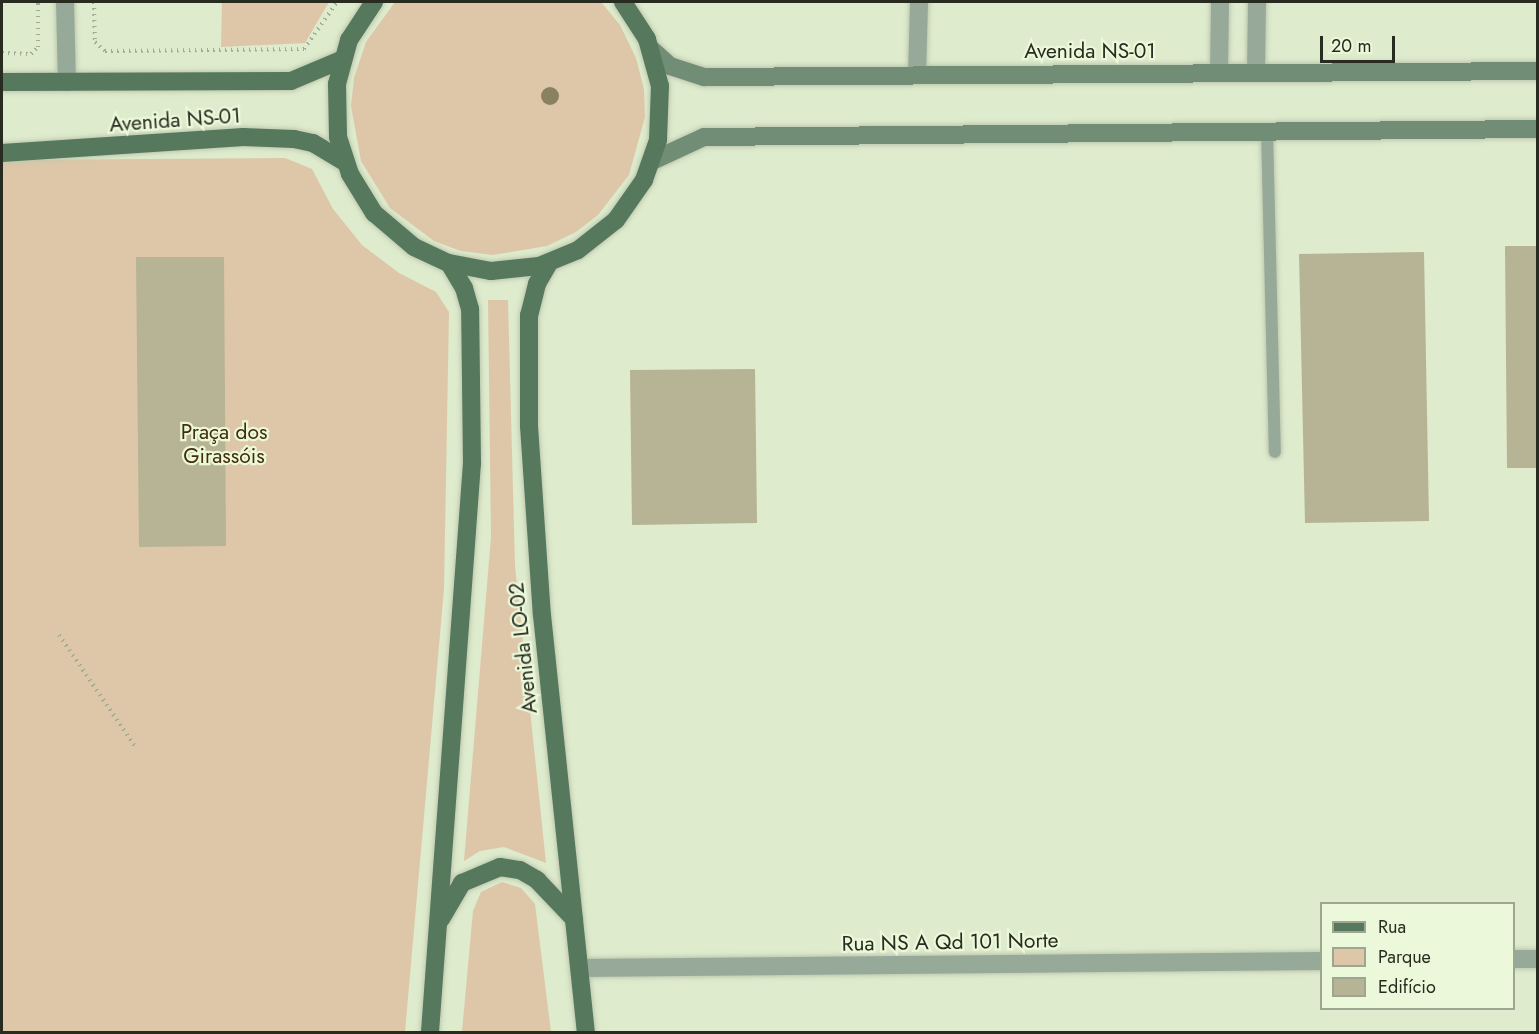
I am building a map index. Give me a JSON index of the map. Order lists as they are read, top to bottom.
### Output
{
  "streets": {
    "main road": ["Avenida NS-01", "Avenida LO-02"],
    "street": ["Rua NS A Qd 101 Norte"]
  },
  "crossings": [
    ["Avenida NS-01", "Avenida LO-02"],
    ["Avenida LO-02", "Rua NS A Qd 101 Norte"]
  ],
  "parks": ["Praça dos Girassóis"],
  "legend": ["Rua", "Parque", "Edifício"],
  "scale_bar": "20 m"
}
